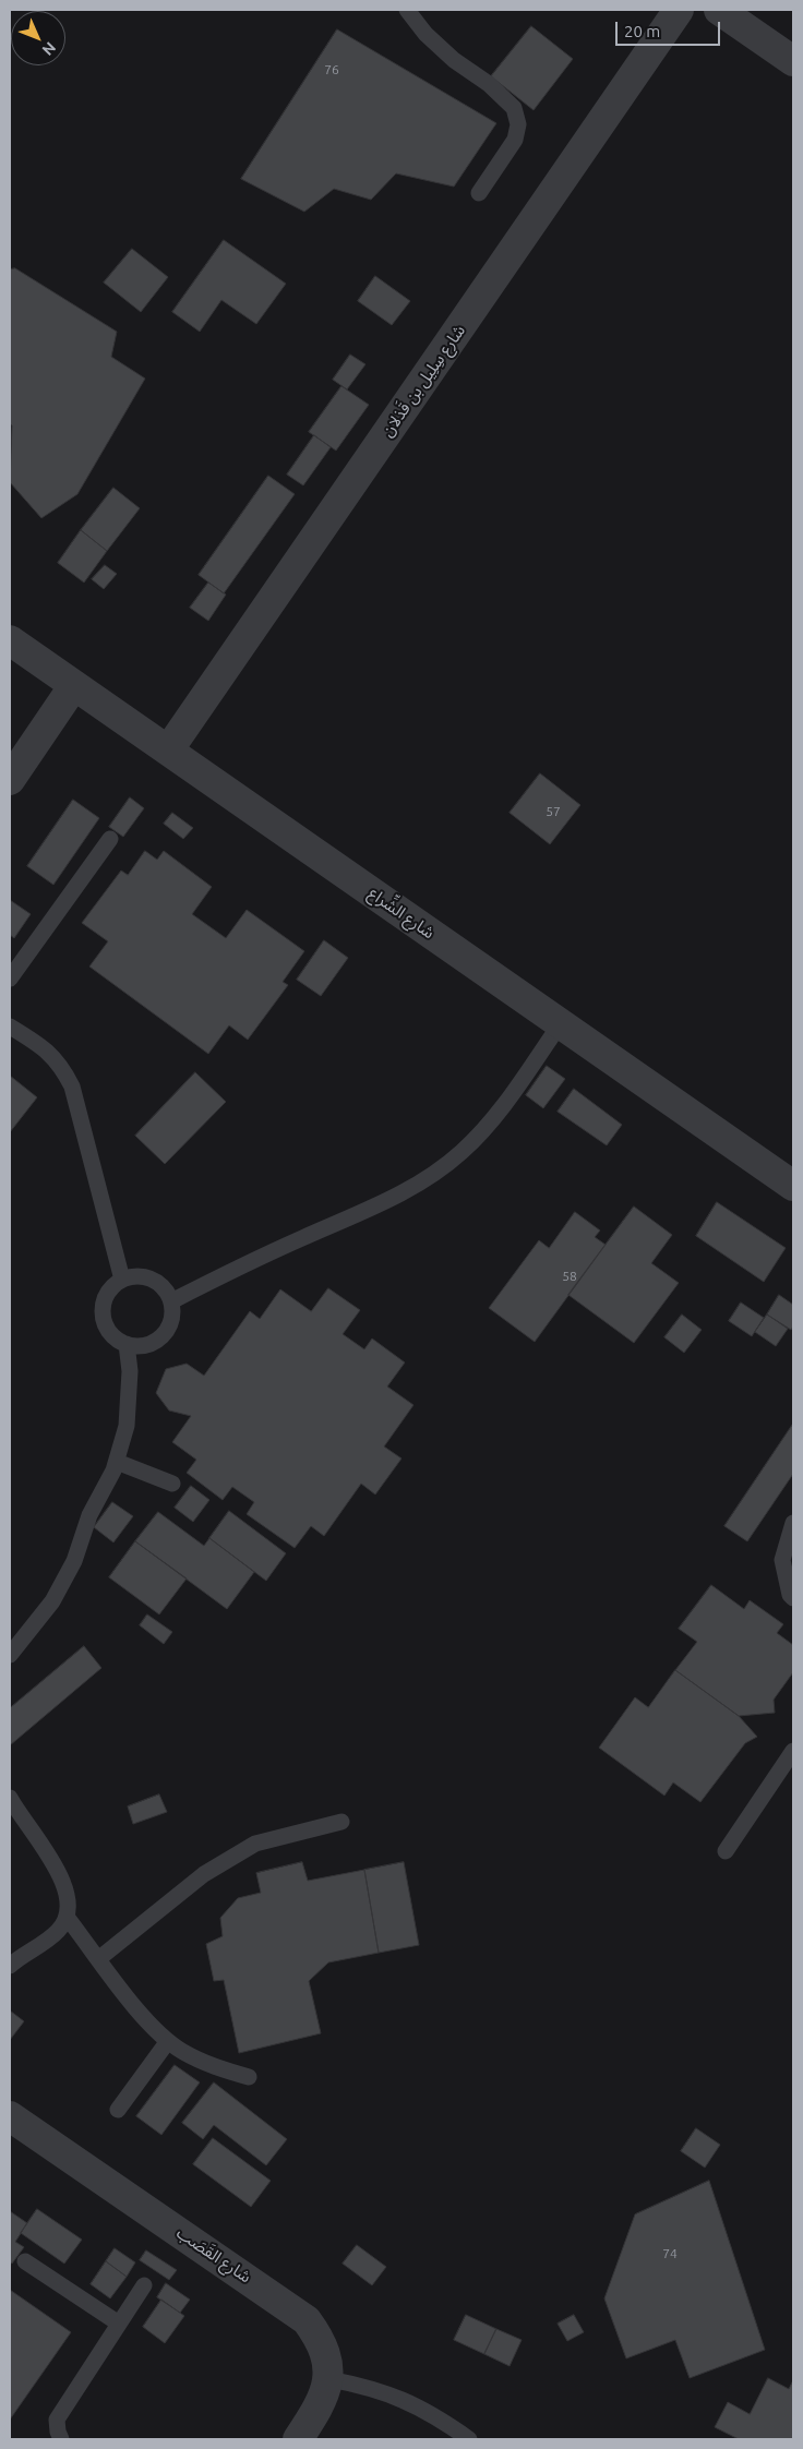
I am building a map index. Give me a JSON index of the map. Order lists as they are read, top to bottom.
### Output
{
  "streets": {
    "street": ["شارع سِلِيل بن قَذلان", "شارع الشِّراع", "شارع القَصَب"]
  },
  "crossings": [
    ["شارع سِلِيل بن قَذلان", "شارع الشِّراع"]
  ],
  "house_numbers": [
    "76",
    "57",
    "58",
    "74"
  ],
  "scale_bar": "20 m",
  "north": "bottom right"
}
